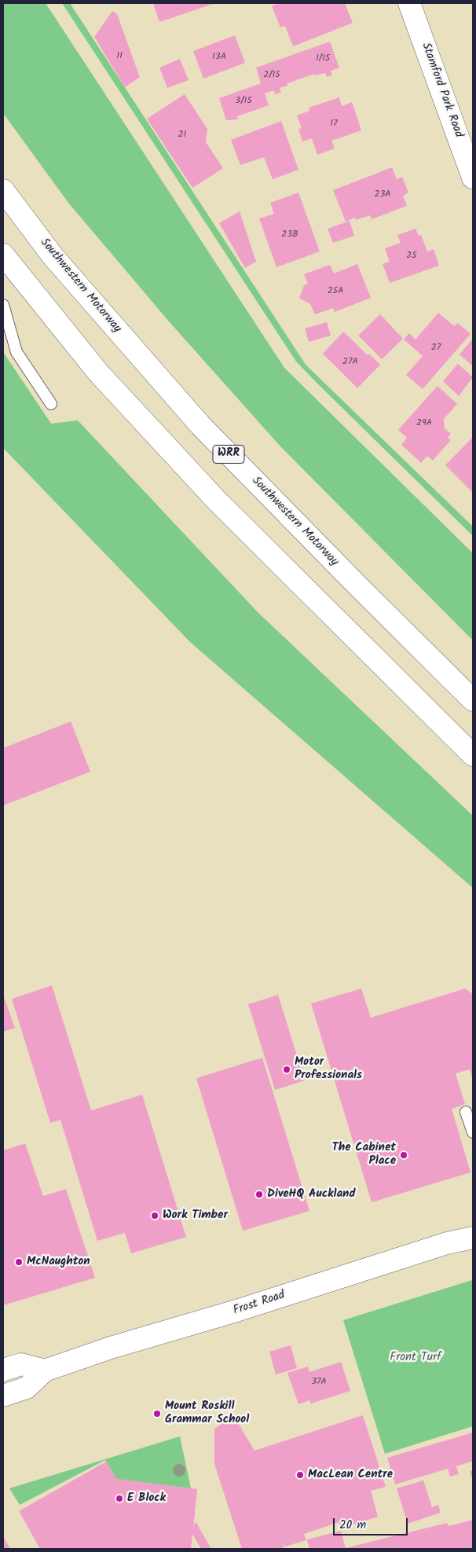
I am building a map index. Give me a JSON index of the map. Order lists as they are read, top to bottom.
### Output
{
  "streets": {
    "main road": [
      "Stamford Park Road",
      "Southwestern Motorway",
      "WRR",
      "Frost Road"
    ]
  },
  "parks": ["Front Turf"],
  "places": [
    "Motor Professionals",
    "The Cabinet Place",
    "DiveHQ Auckland",
    "Work Timber",
    "McNaughton",
    "Mount Roskill Grammar School",
    "MacLean Centre",
    "E Block"
  ],
  "house_numbers": [
    "11",
    "13A",
    "1/15",
    "2/15",
    "3/15",
    "17",
    "21",
    "23A",
    "23B",
    "25",
    "25A",
    "27",
    "27A",
    "29A",
    "37A"
  ],
  "scale_bar": "20 m"
}
